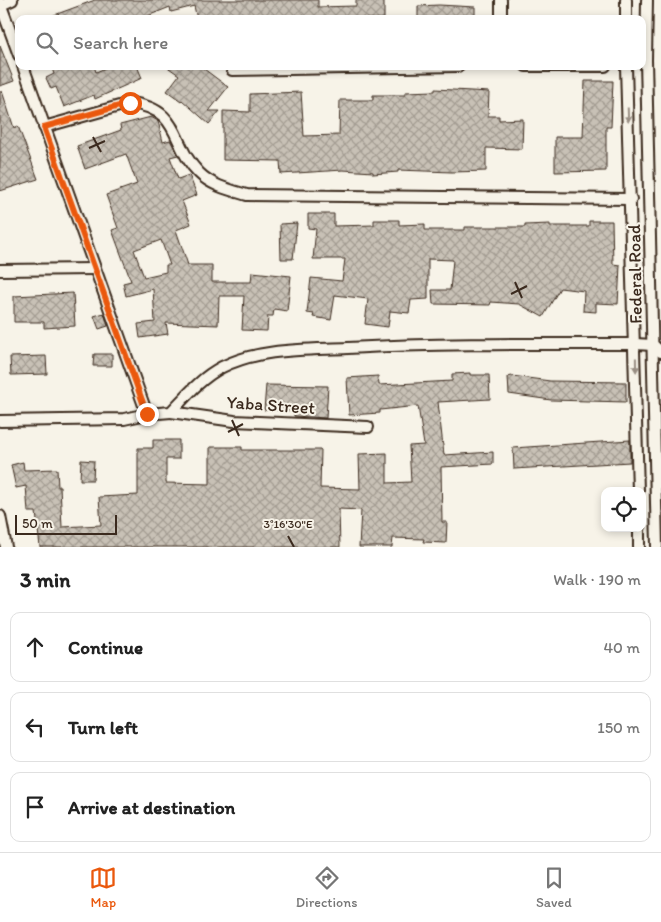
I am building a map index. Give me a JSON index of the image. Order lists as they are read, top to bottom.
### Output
{
  "streets": {
    "street": ["Federal Road", "Yaba Street"]
  },
  "scale_bar": "50 m",
  "page": {
    "search": "Search here",
    "scale": "50 m",
    "heading": ["3 min", "Walk · 190 m"],
    "list": [
      ["Continue", "40 m"],
      ["Turn left", "150 m"],
      "Arrive at destination"
    ],
    "nav": ["Map", "Directions", "Saved"]
  },
  "coordinates": ["3°16'30\"E"]
}
